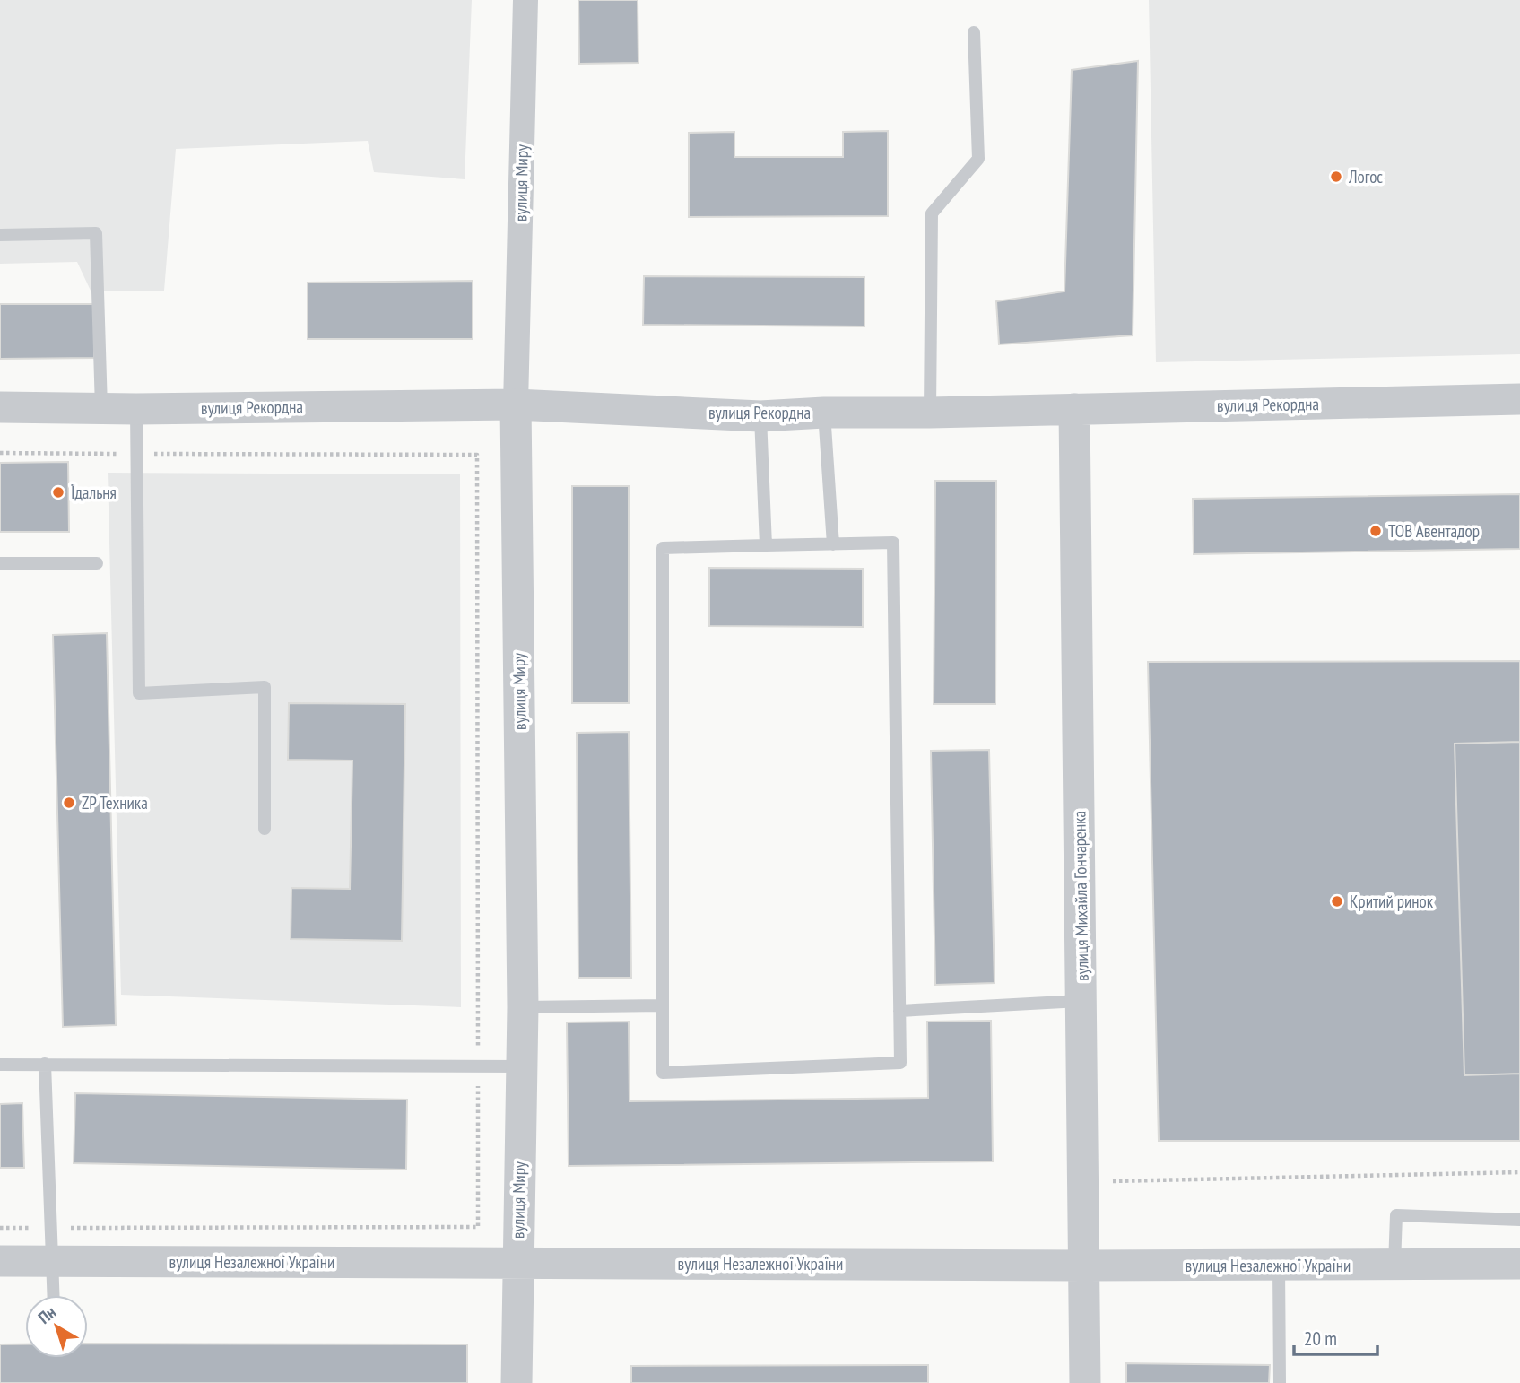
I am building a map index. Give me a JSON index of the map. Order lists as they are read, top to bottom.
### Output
{
  "streets": {
    "street": [
      "вулиця Миру",
      "вулиця Рекордна",
      "вулиця Михайла Гончаренка",
      "вулиця Незалежної України"
    ]
  },
  "crossings": [
    ["вулиця Миру", "вулиця Рекордна"],
    ["вулиця Миру", "вулиця Незалежної України"],
    ["вулиця Рекордна", "вулиця Михайла Гончаренка"],
    ["вулиця Михайла Гончаренка", "вулиця Незалежної України"]
  ],
  "places": [
    "Логос",
    "Їдальня",
    "ТОВ Авентадор",
    "ZP Техника",
    "Критий ринок"
  ],
  "scale_bar": "20 m",
  "north": "top left"
}
